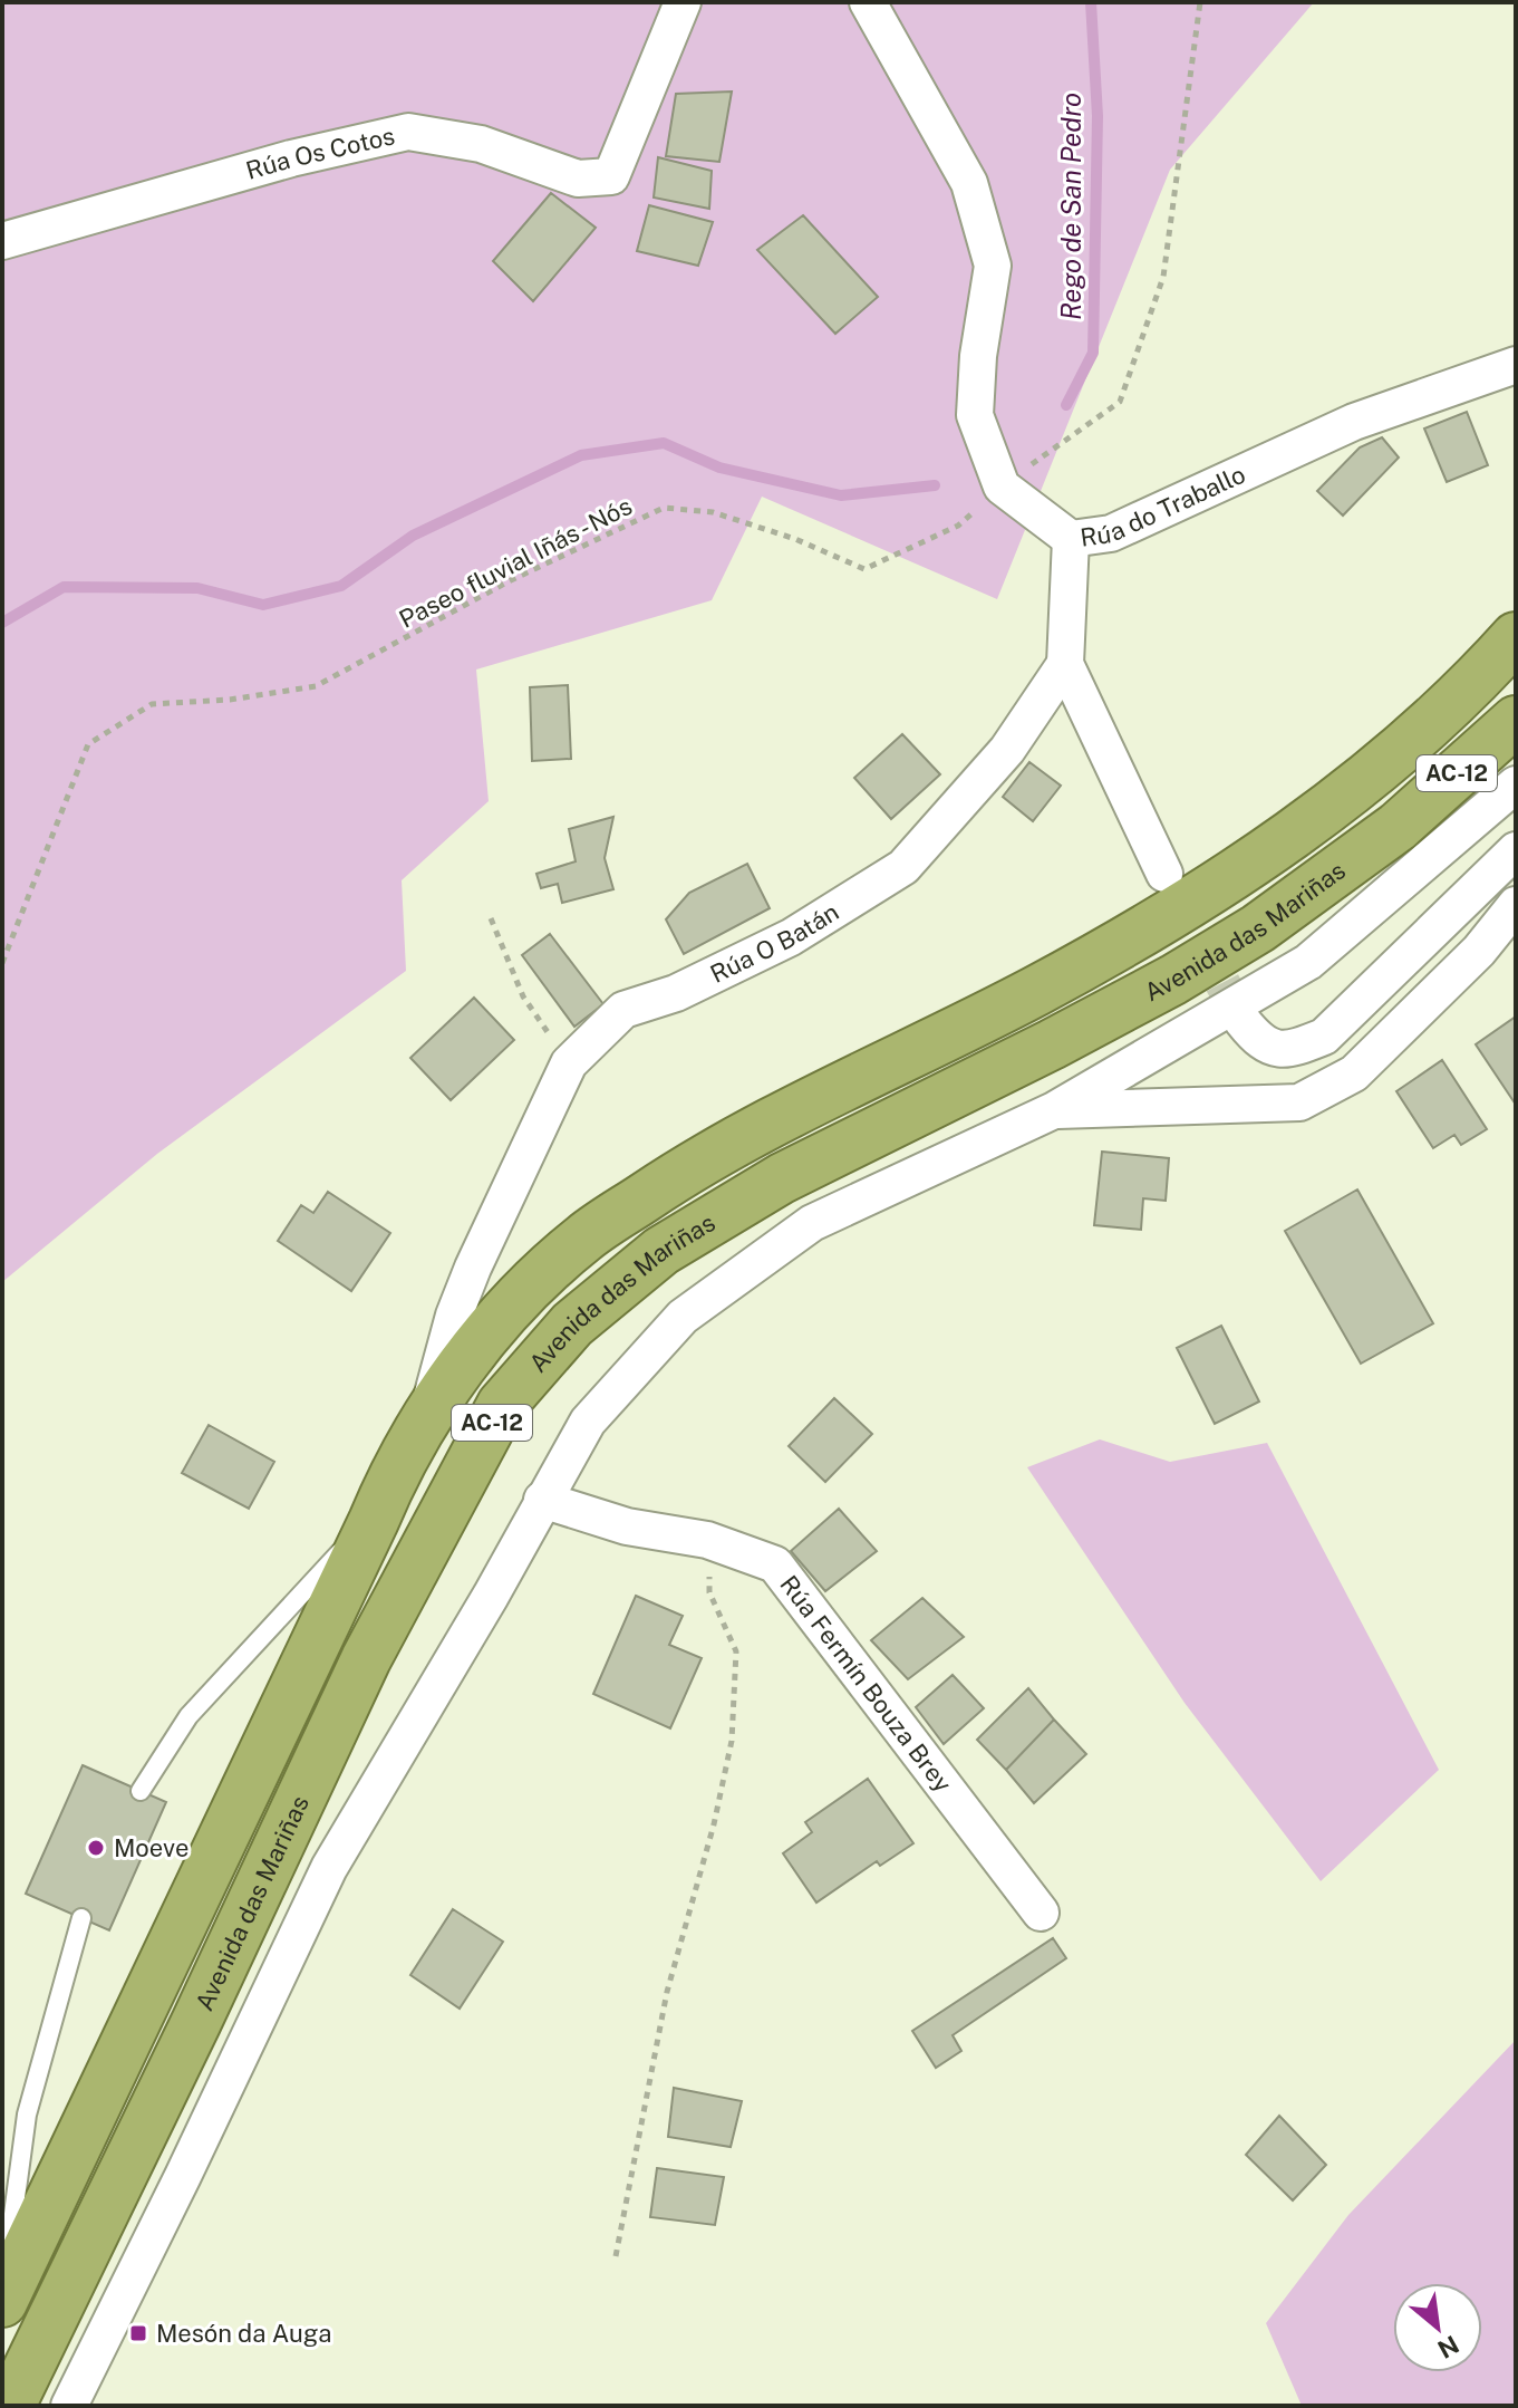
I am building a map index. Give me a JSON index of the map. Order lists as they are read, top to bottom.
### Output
{
  "streets": {
    "highway": ["AC-12", "Avenida das Mariñas"],
    "street": [
      "Rúa Os Cotos",
      "Rúa do Traballo",
      "Rúa O Batán",
      "Rúa Fermín Bouza Brey"
    ],
    "path": ["Paseo fluvial Iñás - Nós"]
  },
  "crossings": [
    ["Rúa do Traballo", "Paseo fluvial Iñás - Nós"]
  ],
  "water": ["Rego de San Pedro"],
  "places": {
    "other": ["Moeve"],
    "transit": ["Mesón da Auga"]
  },
  "north": "bottom right"
}
